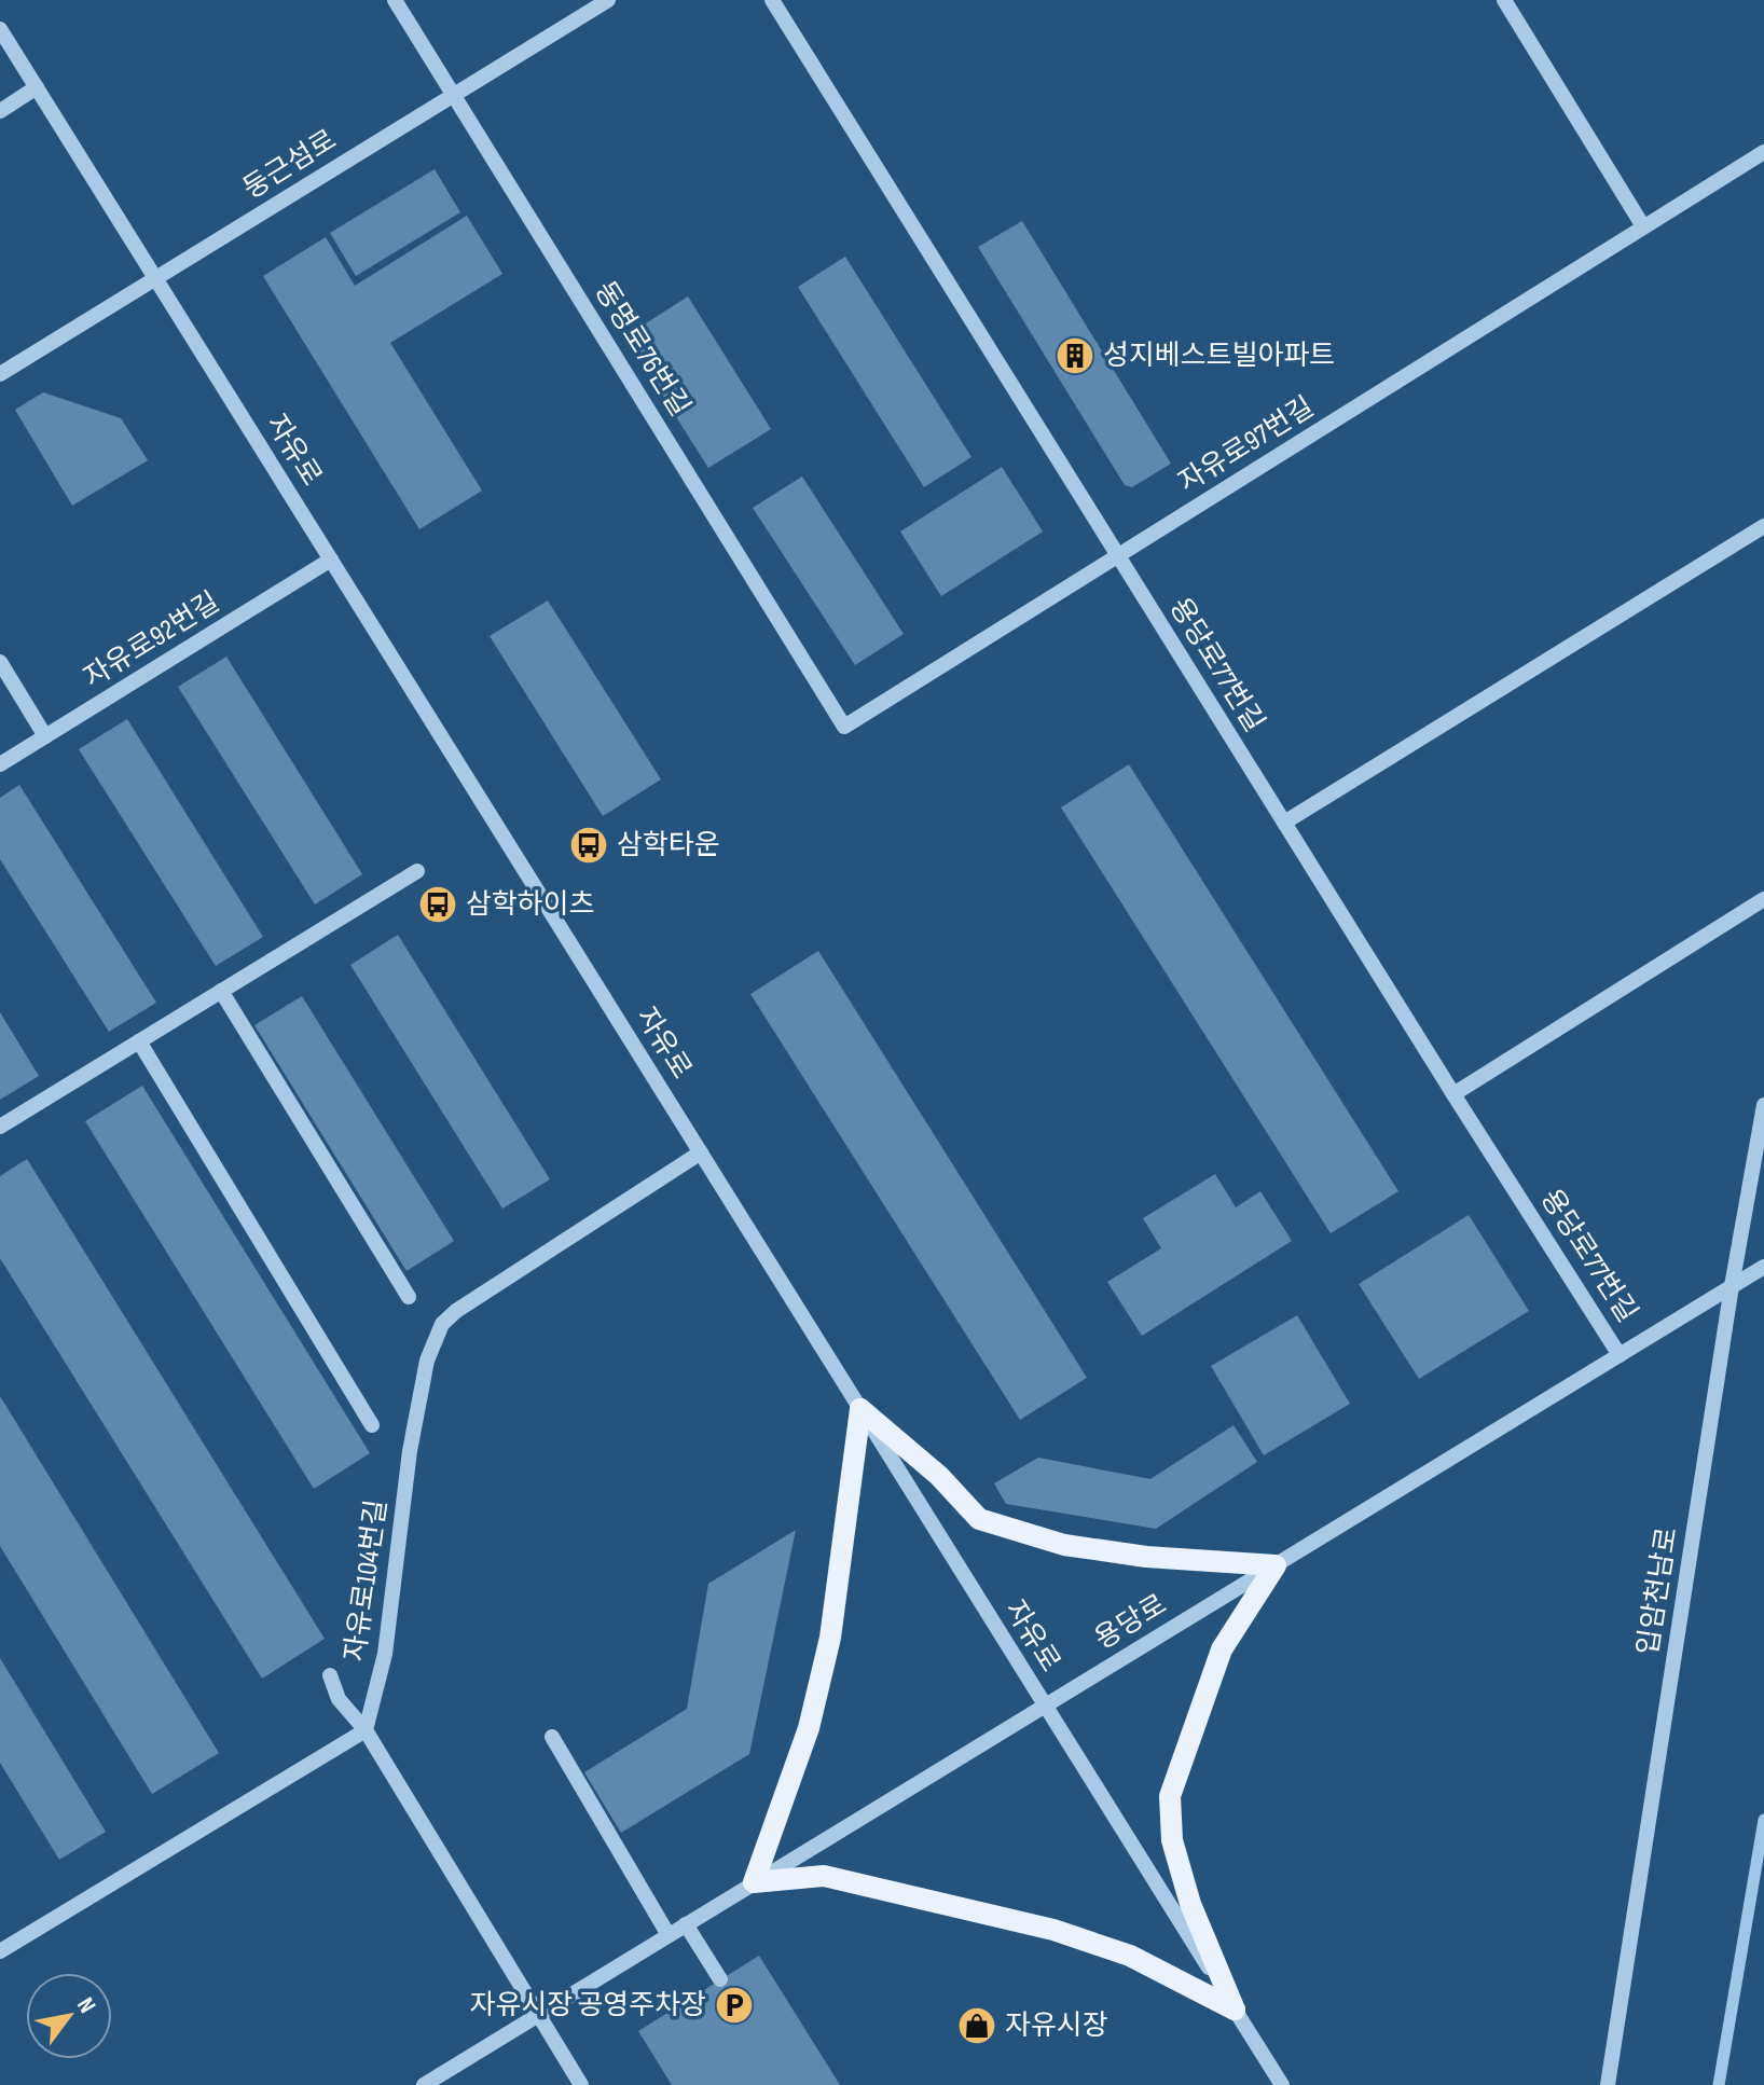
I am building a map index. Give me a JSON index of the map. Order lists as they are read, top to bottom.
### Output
{
  "streets": {
    "street": [
      "둥근섬로",
      "동명로76번길",
      "자유로97번길",
      "자유로",
      "자유로92번길",
      "용당로77번길",
      "자유로104번길",
      "입암천남로",
      "용당로"
    ]
  },
  "crossings": [
    ["둥근섬로", "동명로76번길"],
    ["둥근섬로", "자유로"],
    ["동명로76번길", "자유로97번길"],
    ["자유로97번길", "용당로77번길"],
    ["자유로", "자유로92번길"],
    ["자유로", "자유로104번길"],
    ["자유로", "용당로"],
    ["용당로77번길", "용당로"],
    ["입암천남로", "용당로"]
  ],
  "places": {
    "building": ["성지베스트빌아파트"],
    "bus stop": ["삼학타운", "삼학하이츠"],
    "parking": ["자유시장 공영주차장"],
    "shop": ["자유시장"]
  },
  "north": "top right"
}
